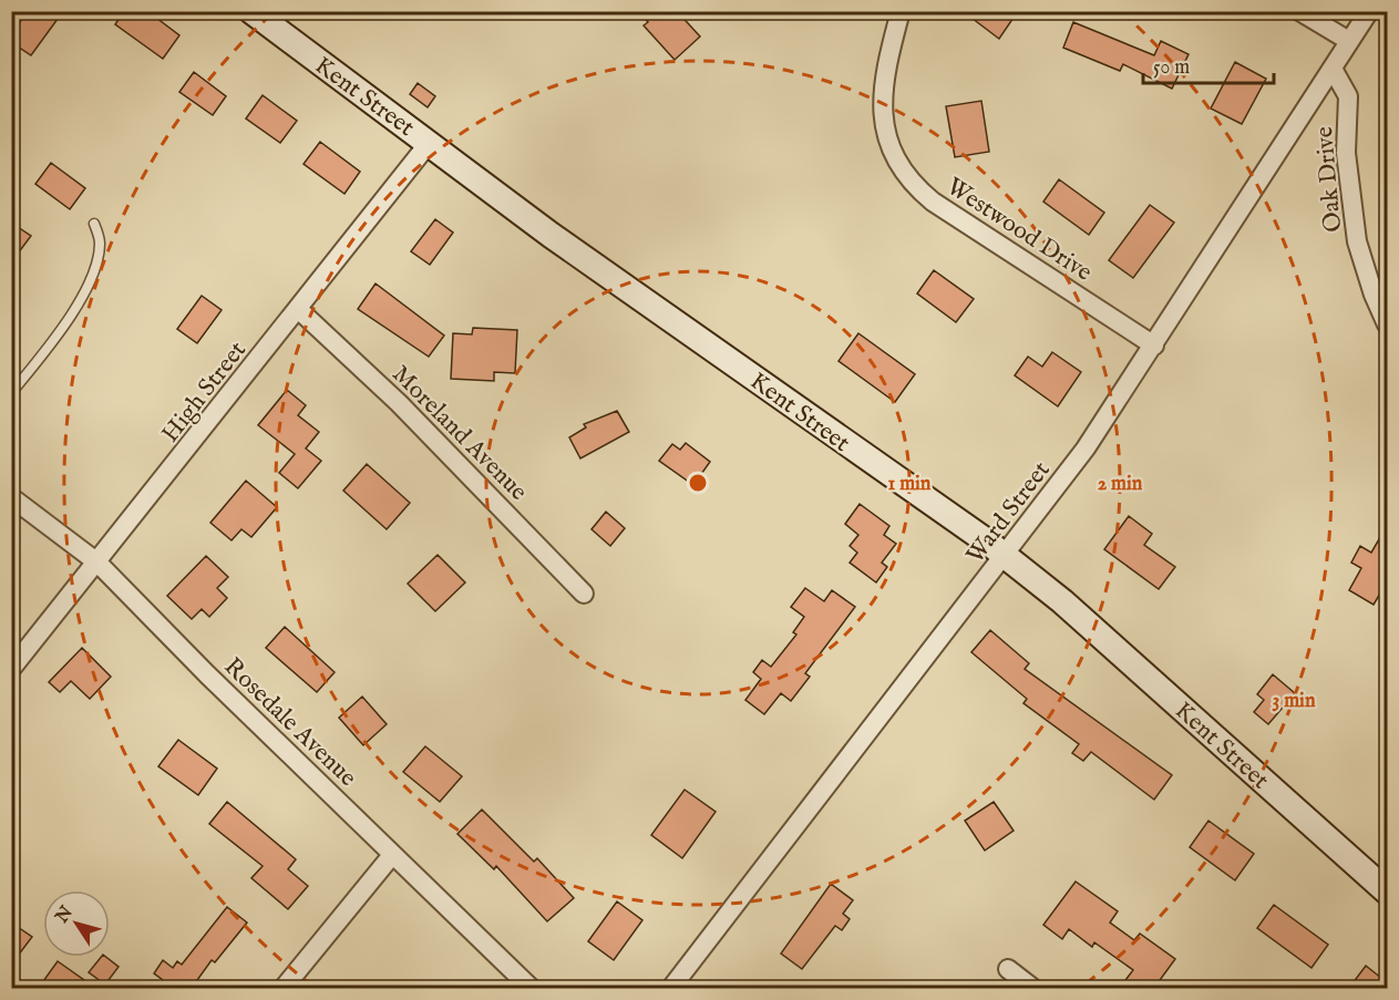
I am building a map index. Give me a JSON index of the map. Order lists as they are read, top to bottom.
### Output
{
  "streets": {
    "street": [
      "Kent Street",
      "Oak Drive",
      "Westwood Drive",
      "High Street",
      "Moreland Avenue",
      "Ward Street",
      "Rosedale Avenue"
    ]
  },
  "crossings": [
    ["Kent Street", "High Street"],
    ["Kent Street", "Ward Street"],
    ["Oak Drive", "Ward Street"],
    ["Westwood Drive", "Ward Street"],
    ["High Street", "Moreland Avenue"],
    ["High Street", "Rosedale Avenue"]
  ],
  "scale_bar": "50 m",
  "north": "top left",
  "rings": ["1 min", "2 min", "3 min"]
}
